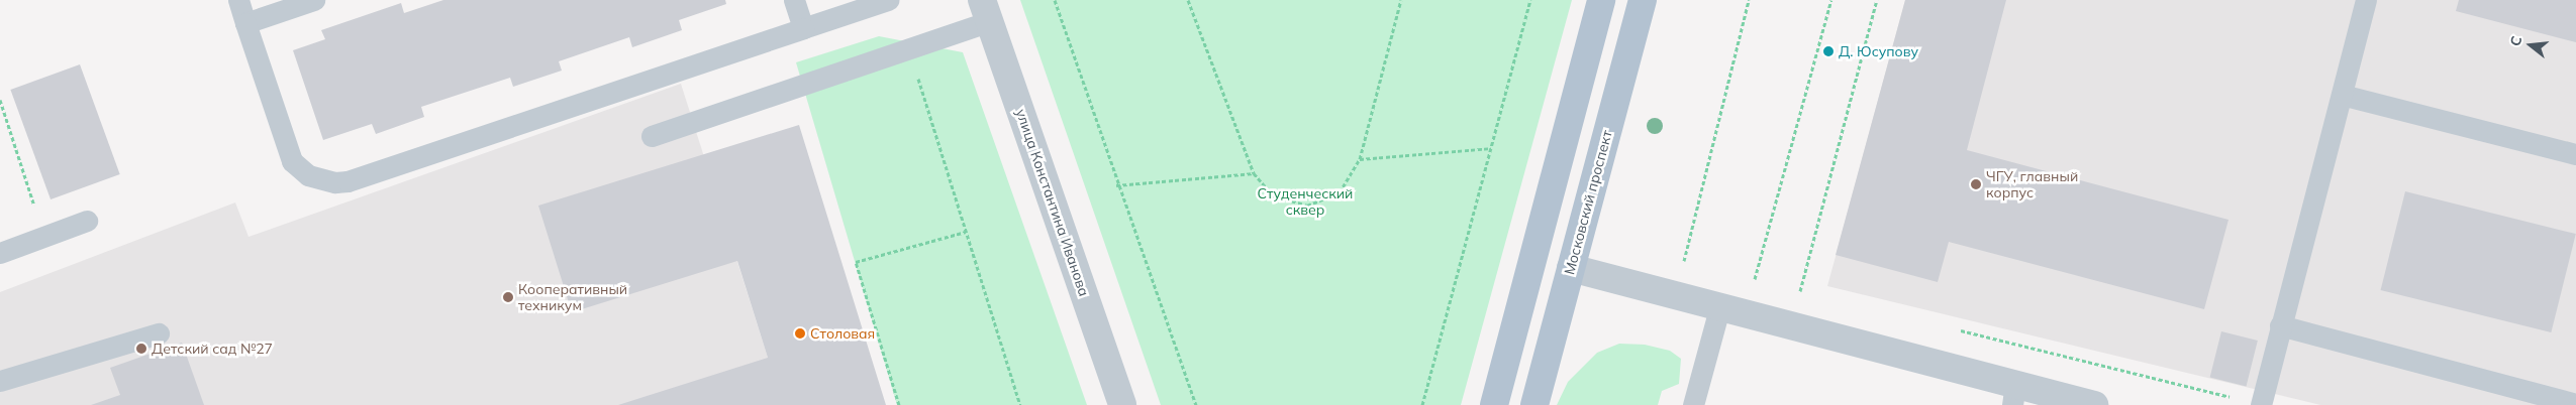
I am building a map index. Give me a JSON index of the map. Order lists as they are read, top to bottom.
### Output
{
  "streets": {
    "main road": ["Московский проспект"],
    "street": ["улица Константина Иванова"]
  },
  "parks": ["Студенческий сквер"],
  "places": [
    "Д. Юсупову",
    "ЧГУ, главный корпус",
    "Кооперативный техникум",
    "Столовая",
    "Детский сад №27"
  ],
  "north": "left"
}
